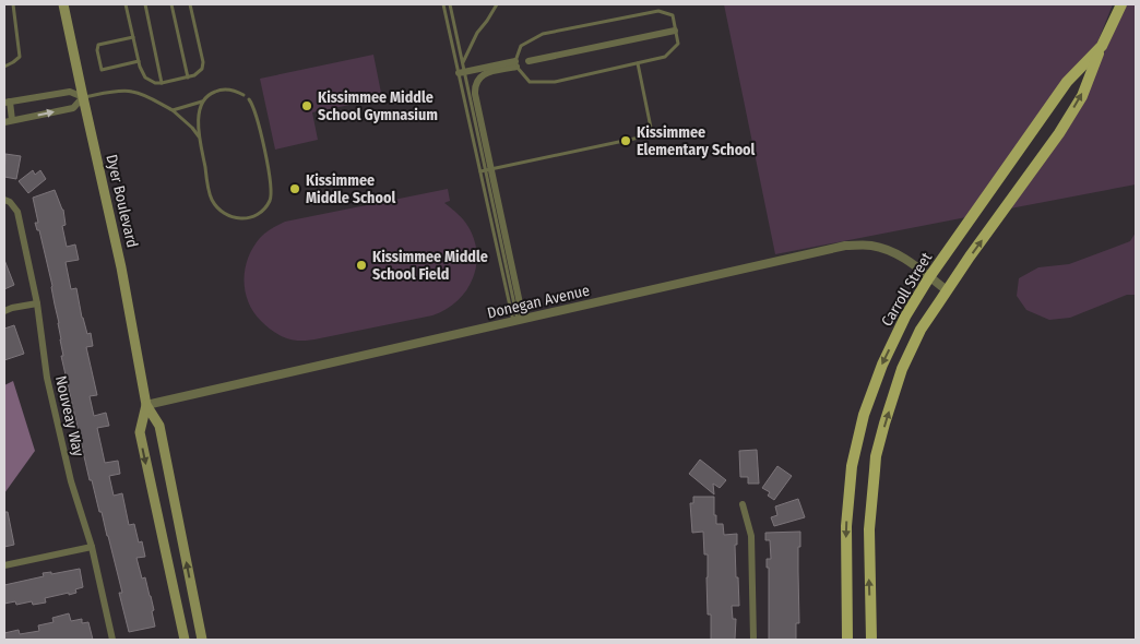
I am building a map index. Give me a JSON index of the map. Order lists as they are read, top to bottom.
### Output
{
  "streets": {
    "main road": ["Dyer Boulevard", "Carroll Street"],
    "street": ["Donegan Avenue", "Nouveay Way"]
  },
  "crossings": [
    ["Dyer Boulevard", "Donegan Avenue"],
    ["Carroll Street", "Donegan Avenue"]
  ],
  "places": [
    "Kissimmee Middle School Gymnasium",
    "Kissimmee Elementary School",
    "Kissimmee Middle School",
    "Kissimmee Middle School Field"
  ]
}
